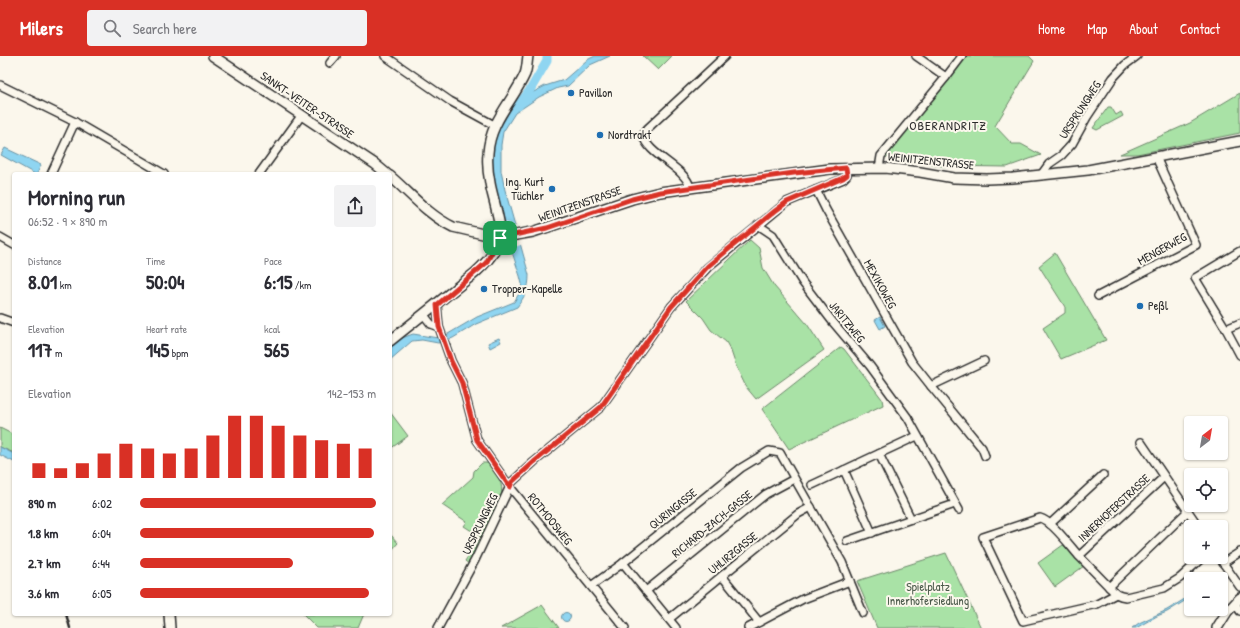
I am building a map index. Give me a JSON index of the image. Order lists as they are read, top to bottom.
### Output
{
  "streets": {
    "main road": ["SANKT-VEITER-STRASSE", "WEINITZENSTRASSE"],
    "street": [
      "URSPRUNGWEG",
      "MENGERWEG",
      "MEXIKOWEG",
      "JARITZWEG",
      "INNERHOFERSTRASSE",
      "QURINGASSE",
      "ROTMOOSWEG",
      "RICHARD-ZACH-GASSE",
      "UHLIRZGASSE"
    ]
  },
  "crossings": [
    ["URSPRUNGWEG", "WEINITZENSTRASSE"],
    ["URSPRUNGWEG", "MEXIKOWEG"],
    ["URSPRUNGWEG", "JARITZWEG"],
    ["URSPRUNGWEG", "ROTMOOSWEG"],
    ["WEINITZENSTRASSE", "MENGERWEG"],
    ["QURINGASSE", "ROTMOOSWEG"],
    ["QURINGASSE", "RICHARD-ZACH-GASSE"]
  ],
  "districts": ["OBERANDRITZ"],
  "parks": ["Spielplatz Innerhofersiedlung"],
  "places": [
    "Pavillon",
    "Nordtrakt",
    "Ing. Kurt Tüchler",
    "Tropper-Kapelle",
    "Peßl"
  ],
  "north": "top right",
  "page": {
    "header": "Milers",
    "search": "Search here",
    "nav": [
      "Home",
      "Map",
      "About",
      "Contact"
    ],
    "heading": ["Morning run", "06:52 · 9 × 890 m"],
    "stats": [
      ["Distance", "8.01 km"],
      ["Time", "50:04"],
      ["Pace", "6:15 /km"],
      ["Elevation", "117 m"],
      ["Heart rate", "145 bpm"],
      ["kcal", "565"]
    ],
    "chart": ["Elevation", "142–153 m"],
    "map_buttons": ["+", "−"],
    "list": [
      {
        "name": "890 m",
        "note": "6:02"
      },
      {
        "name": "1.8 km",
        "note": "6:04"
      },
      {
        "name": "2.7 km",
        "note": "6:44"
      },
      {
        "name": "3.6 km",
        "note": "6:05"
      }
    ]
  }
}
